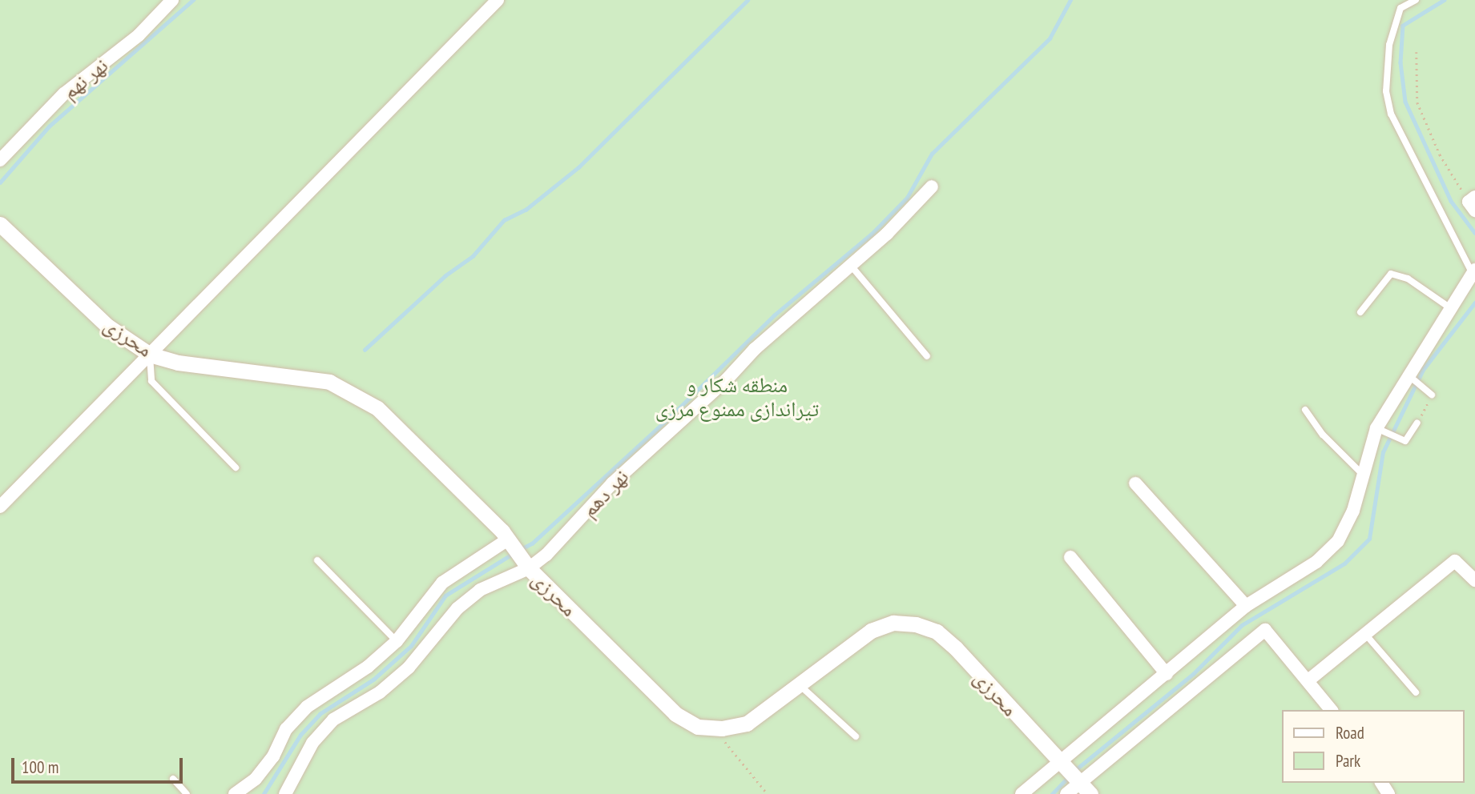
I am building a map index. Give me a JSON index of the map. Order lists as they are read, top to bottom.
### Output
{
  "streets": {
    "street": ["نهر نهم", "محرزی", "نهر دهم"]
  },
  "crossings": [
    ["محرزی", "نهر دهم"]
  ],
  "parks": ["منطقه شکار و تیراندازی ممنوع مرزی"],
  "legend": ["Road", "Park"],
  "scale_bar": "100 m"
}
